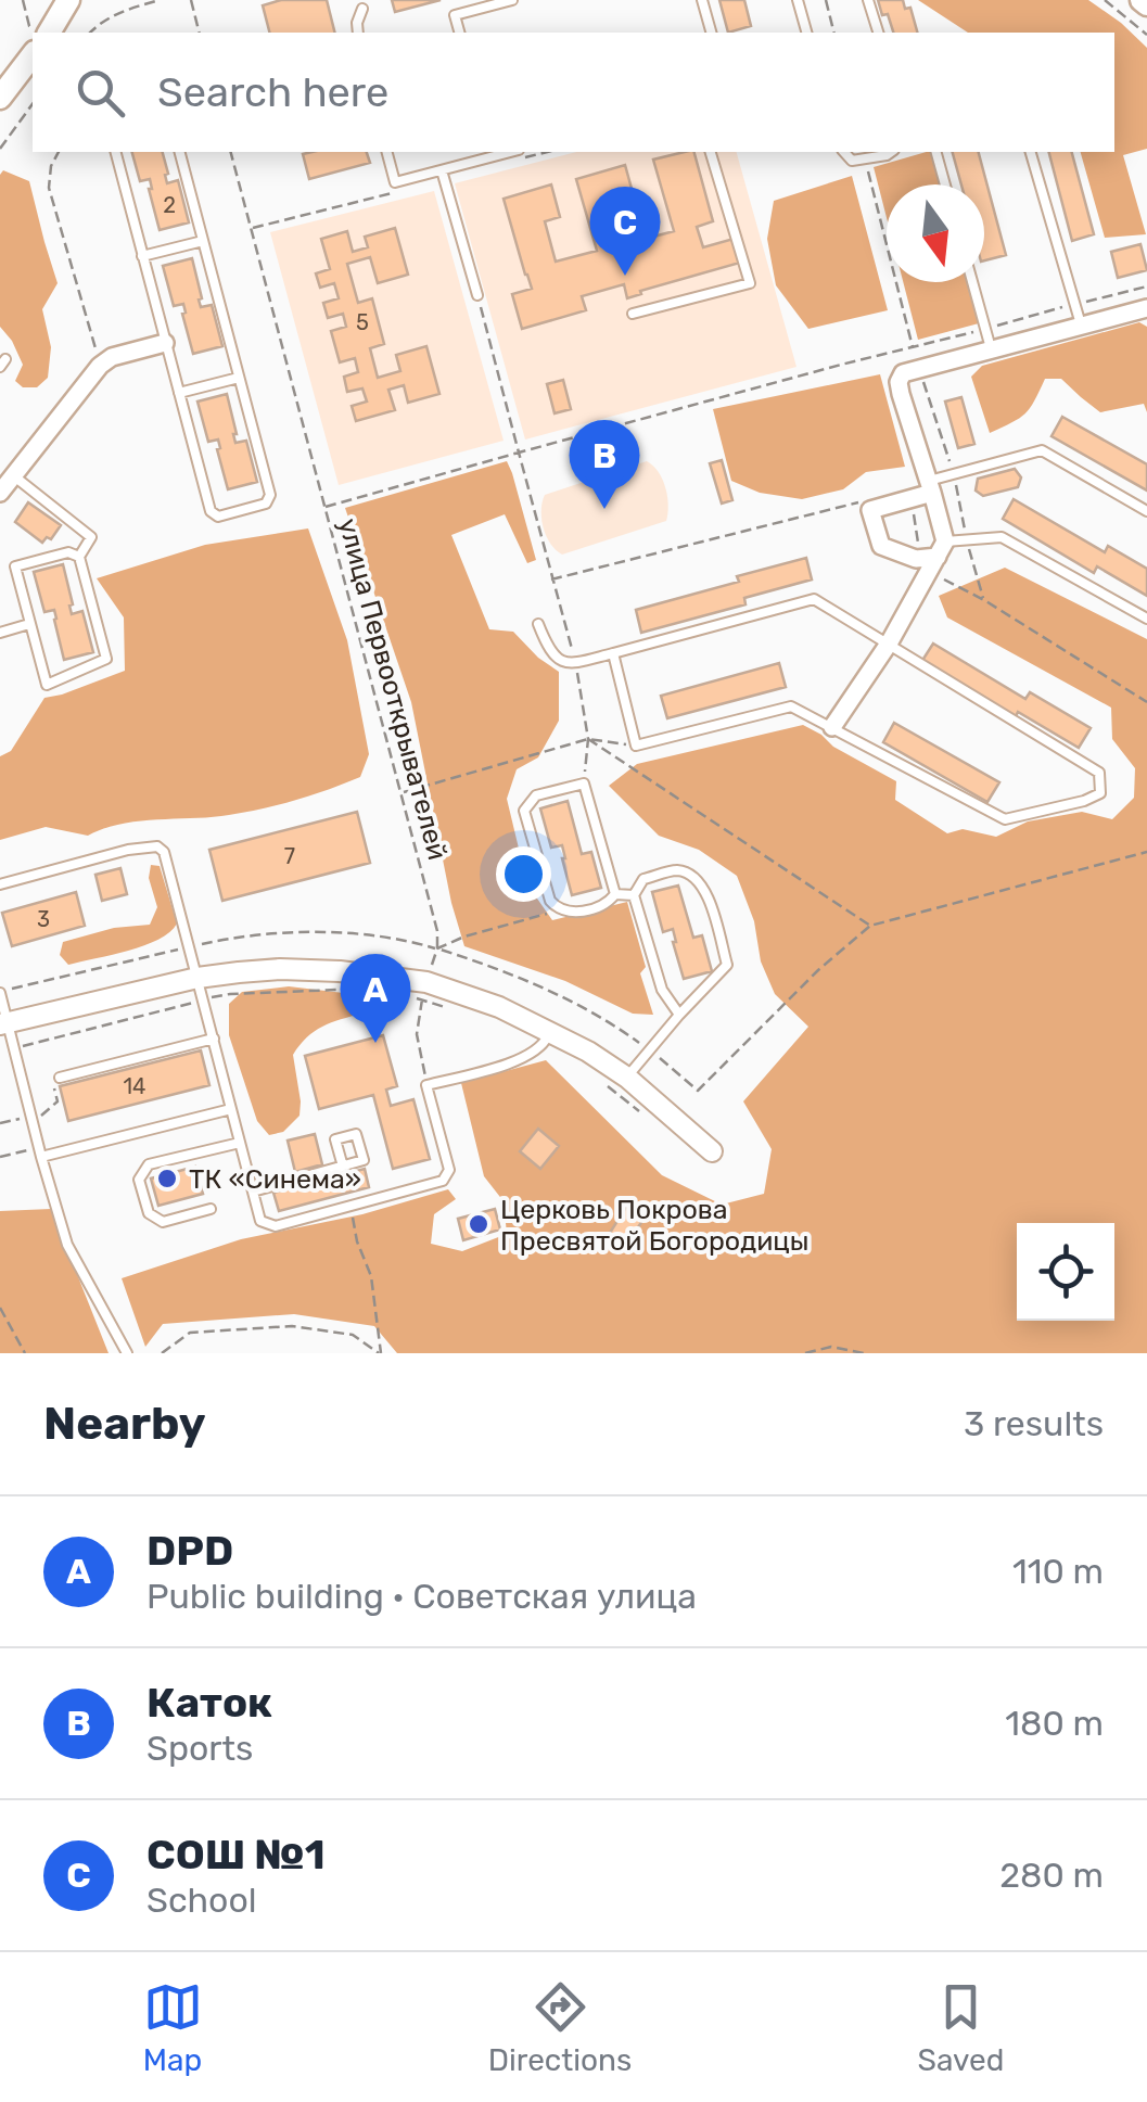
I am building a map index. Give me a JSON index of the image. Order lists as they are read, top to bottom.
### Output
{
  "streets": {
    "path": ["улица Первооткрывателей"]
  },
  "places": ["ТК «Синема»", "Церковь Покрова Пресвятой Богородицы"],
  "house_numbers": [
    "2",
    "5",
    "7",
    "3",
    "14"
  ],
  "north": "bottom",
  "page": {
    "search": "Search here",
    "pins": ["C", "B", "A"],
    "heading": ["Nearby", "3 results"],
    "list": [
      {
        "mark": "A",
        "name": "DPD",
        "note": "Public building · Советская улица",
        "value": "110 m"
      },
      {
        "mark": "B",
        "name": "Каток",
        "note": "Sports",
        "value": "180 m"
      },
      {
        "mark": "C",
        "name": "СОШ №1",
        "note": "School",
        "value": "280 m"
      }
    ],
    "nav": ["Map", "Directions", "Saved"]
  }
}
